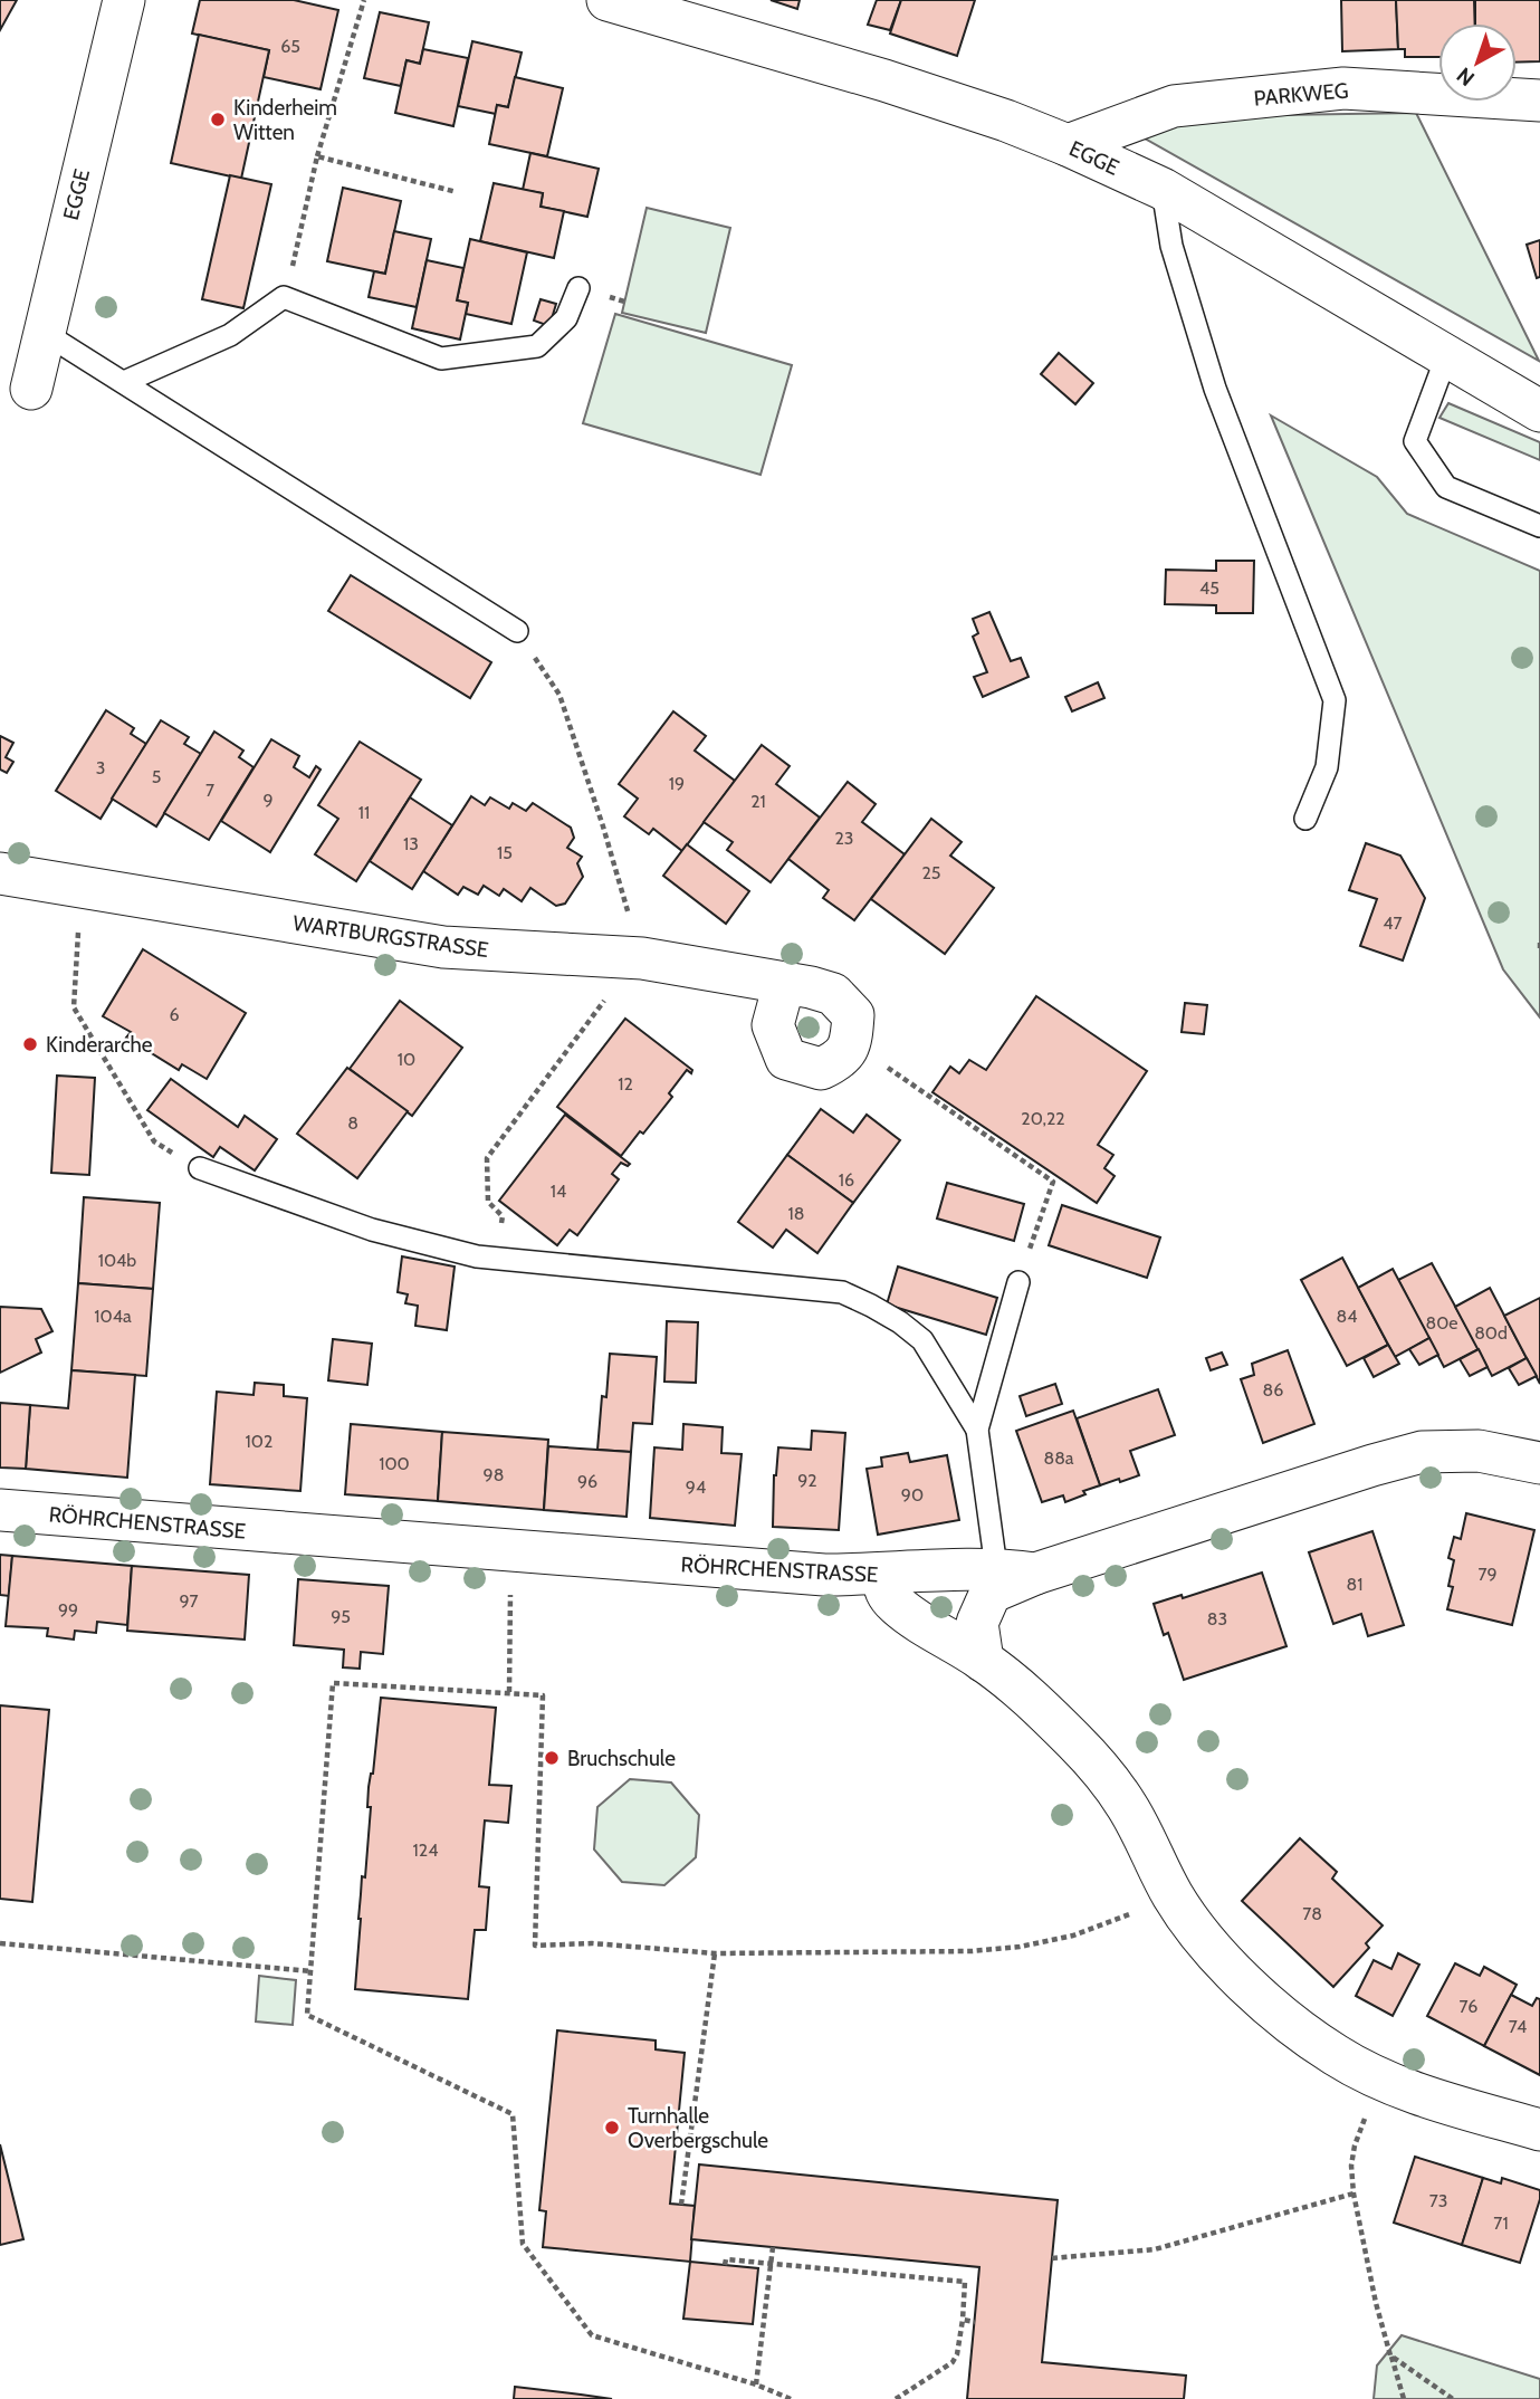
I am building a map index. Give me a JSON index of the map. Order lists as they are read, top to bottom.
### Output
{
  "streets": {
    "street": [
      "PARKWEG",
      "EGGE",
      "WARTBURGSTRASSE",
      "RÖHRCHENSTRASSE"
    ]
  },
  "crossings": [
    ["PARKWEG", "EGGE"]
  ],
  "places": [
    "Kinderheim Witten",
    "Kinderarche",
    "Bruchschule",
    "Turnhalle Overbergschule"
  ],
  "house_numbers": [
    "65",
    "45",
    "3",
    "5",
    "19",
    "7",
    "9",
    "21",
    "11",
    "23",
    "13",
    "15",
    "25",
    "47",
    "6",
    "10",
    "12",
    "20,22",
    "8",
    "16",
    "14",
    "18",
    "104b",
    "104a",
    "84",
    "80e",
    "80d",
    "86",
    "102",
    "88a",
    "100",
    "98",
    "92",
    "96",
    "94",
    "90",
    "79",
    "81",
    "97",
    "99",
    "95",
    "83",
    "124",
    "78",
    "76",
    "74",
    "73",
    "71"
  ],
  "north": "bottom left"
}
